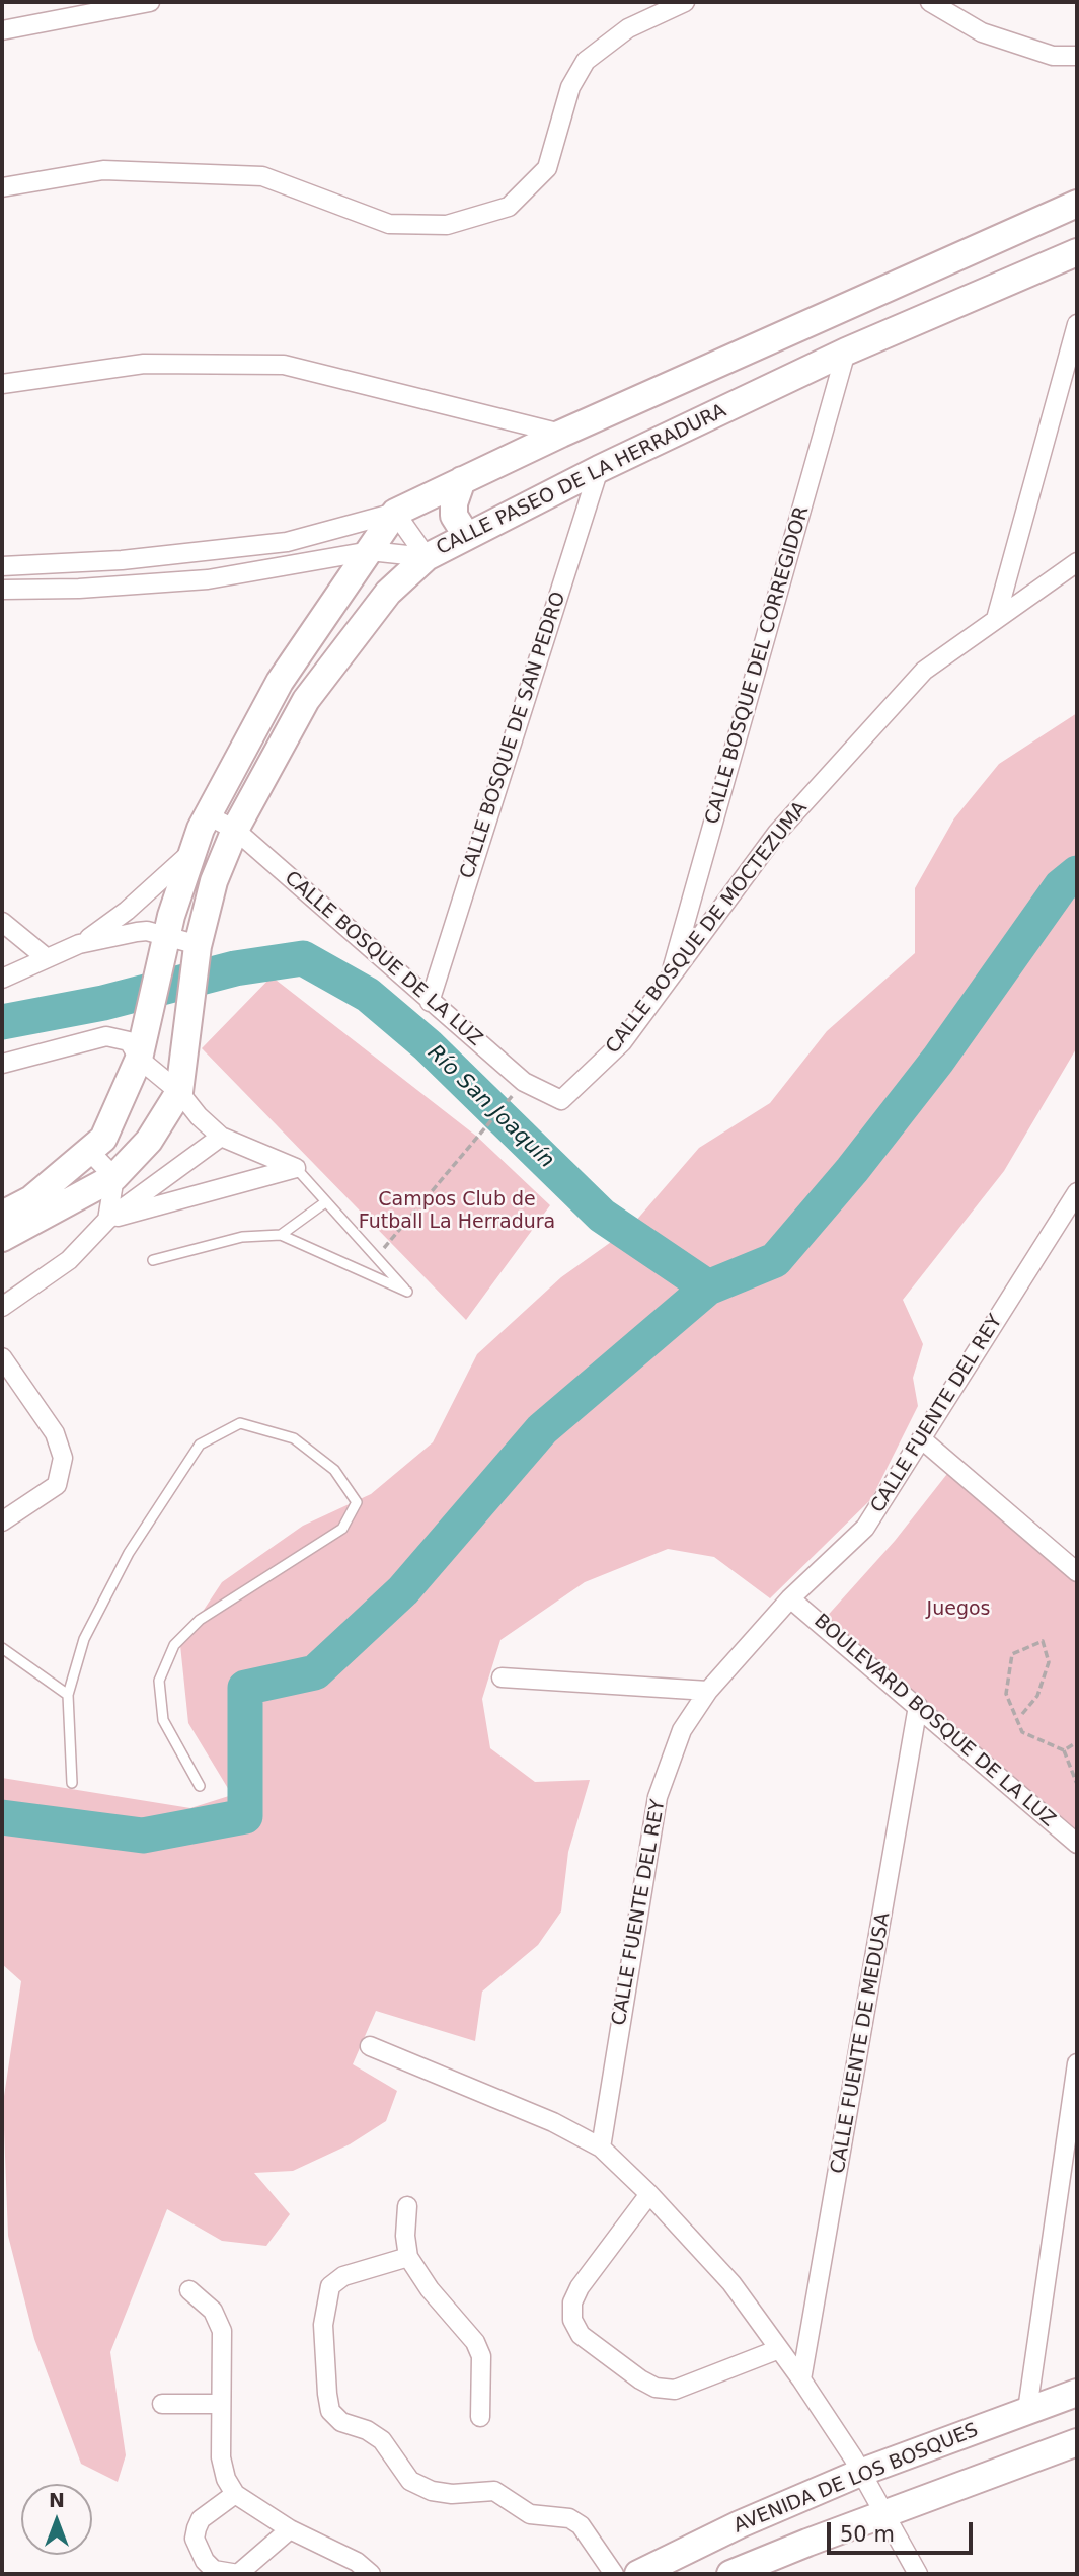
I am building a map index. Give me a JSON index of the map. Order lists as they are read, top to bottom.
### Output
{
  "streets": {
    "main road": ["CALLE PASEO DE LA HERRADURA", "AVENIDA DE LOS BOSQUES"],
    "street": [
      "CALLE BOSQUE DEL CORREGIDOR",
      "CALLE BOSQUE DE SAN PEDRO",
      "CALLE BOSQUE DE MOCTEZUMA",
      "CALLE BOSQUE DE LA LUZ",
      "CALLE FUENTE DEL REY",
      "BOULEVARD BOSQUE DE LA LUZ",
      "CALLE FUENTE DE MEDUSA"
    ]
  },
  "crossings": [
    ["CALLE PASEO DE LA HERRADURA", "CALLE BOSQUE DEL CORREGIDOR"],
    ["CALLE PASEO DE LA HERRADURA", "CALLE BOSQUE DE SAN PEDRO"],
    ["CALLE PASEO DE LA HERRADURA", "CALLE BOSQUE DE LA LUZ"],
    ["CALLE BOSQUE DEL CORREGIDOR", "CALLE BOSQUE DE MOCTEZUMA"],
    ["CALLE BOSQUE DE SAN PEDRO", "CALLE BOSQUE DE LA LUZ"],
    ["CALLE BOSQUE DE MOCTEZUMA", "CALLE BOSQUE DE LA LUZ"],
    ["CALLE FUENTE DEL REY", "BOULEVARD BOSQUE DE LA LUZ"],
    ["BOULEVARD BOSQUE DE LA LUZ", "CALLE FUENTE DE MEDUSA"]
  ],
  "water": ["Río San Joaquín"],
  "parks": ["Campos Club de Futball La Herradura", "Juegos"],
  "scale_bar": "50 m",
  "north": "top"
}
